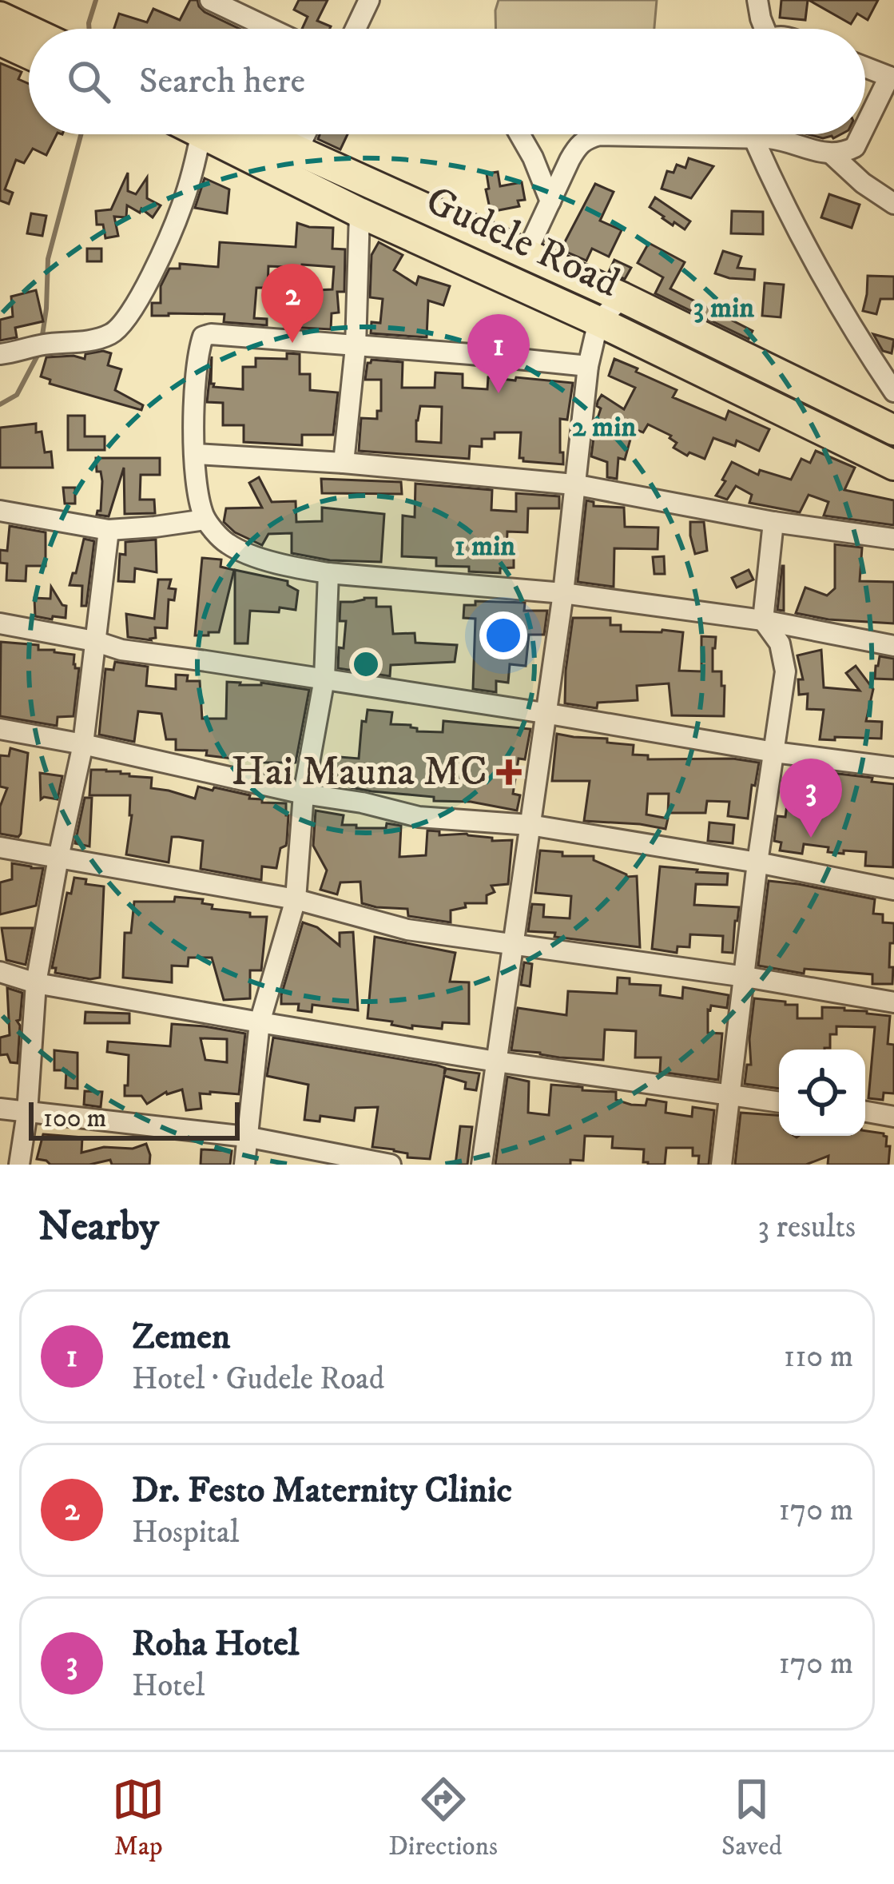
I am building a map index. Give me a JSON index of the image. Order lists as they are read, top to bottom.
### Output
{
  "streets": {
    "highway": ["Gudele Road"]
  },
  "places": {
    "health": ["Hai Mauna MC"]
  },
  "scale_bar": "100 m",
  "page": {
    "search": "Search here",
    "pins": ["2", "1", "3"],
    "scale": "100 m",
    "heading": ["Nearby", "3 results"],
    "list": [
      {
        "mark": "1",
        "name": "Zemen",
        "note": "Hotel · Gudele Road",
        "value": "110 m"
      },
      {
        "mark": "2",
        "name": "Dr. Festo Maternity Clinic",
        "note": "Hospital",
        "value": "170 m"
      },
      {
        "mark": "3",
        "name": "Roha Hotel",
        "note": "Hotel",
        "value": "170 m"
      }
    ],
    "nav": ["Map", "Directions", "Saved"]
  },
  "rings": ["3 min", "2 min", "1 min"]
}
